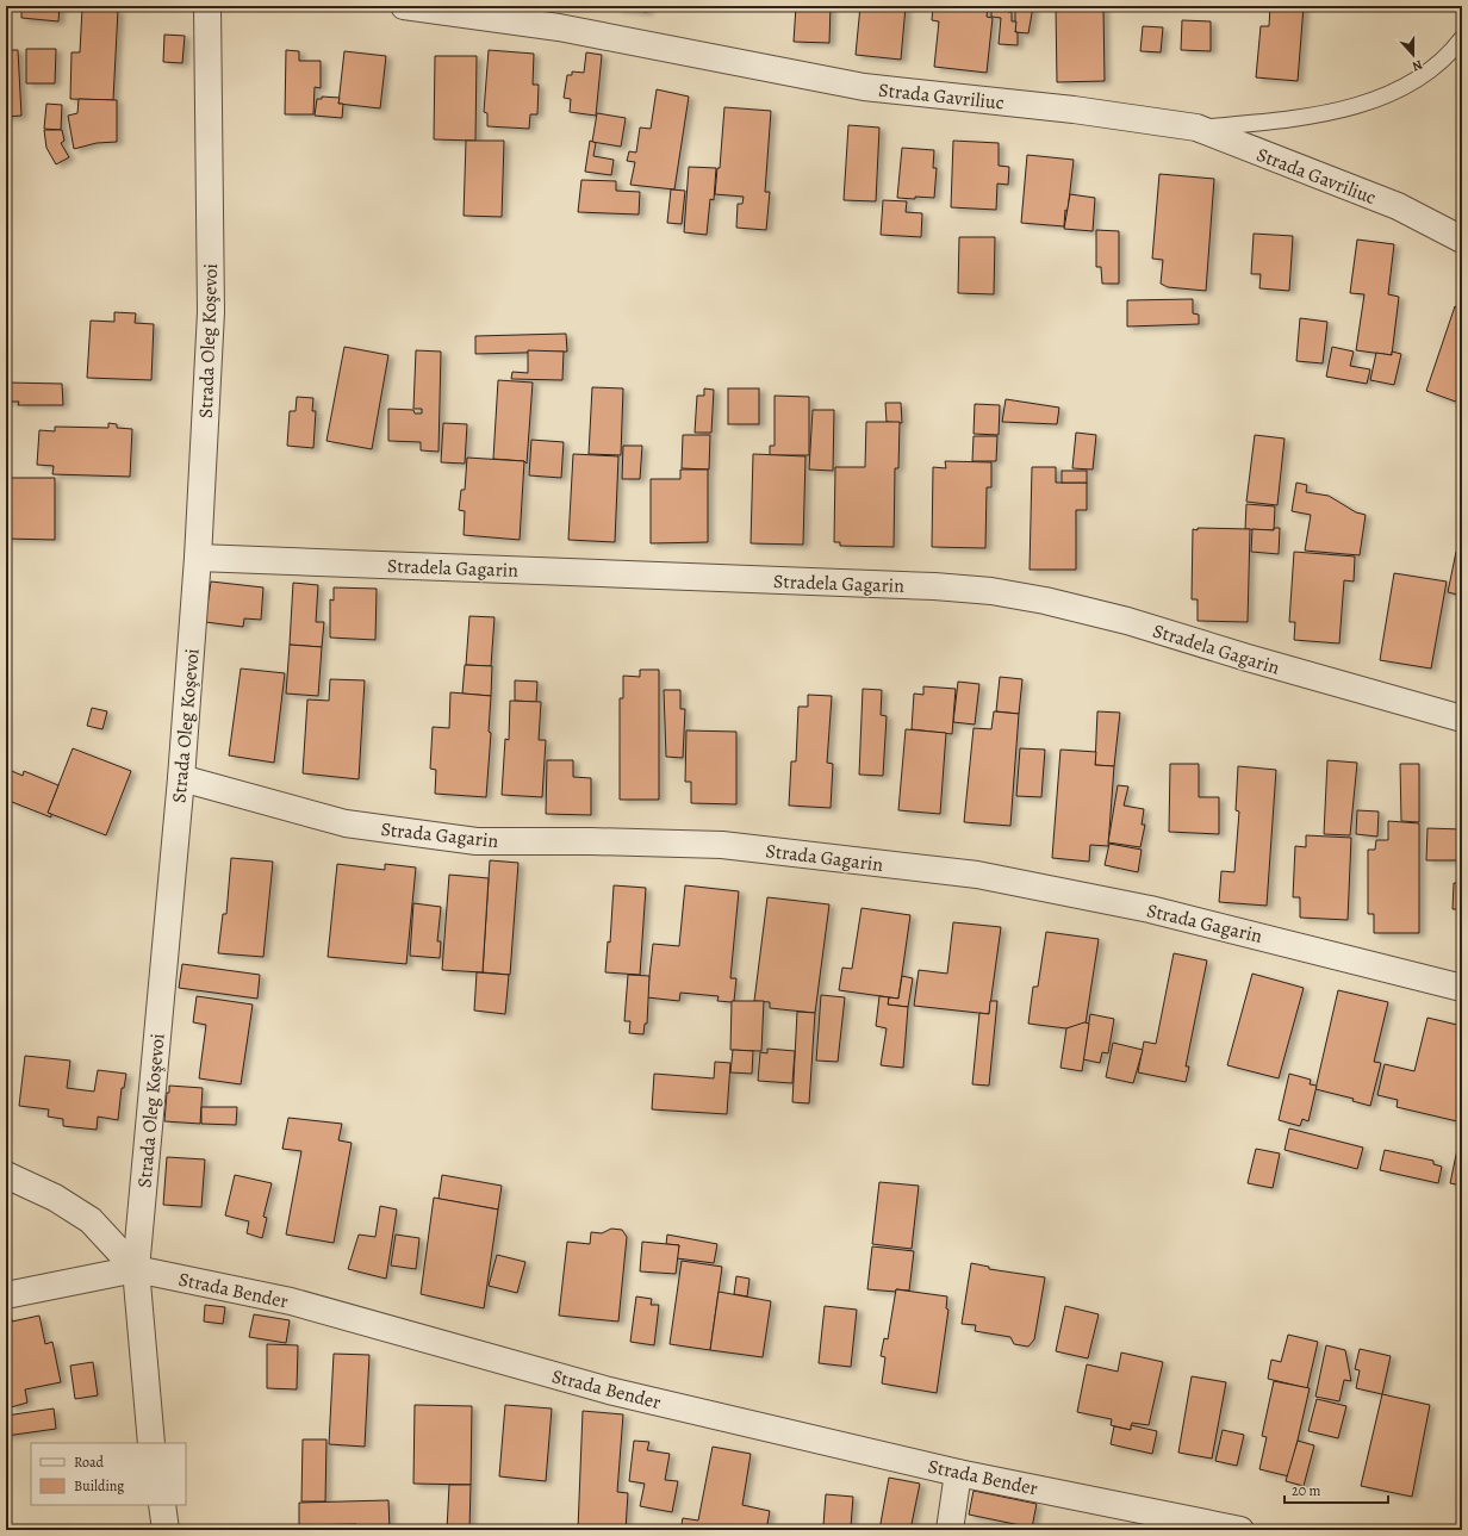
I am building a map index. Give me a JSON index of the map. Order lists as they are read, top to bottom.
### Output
{
  "streets": {
    "street": [
      "Strada Gavriliuc",
      "Strada Oleg Koşevoi",
      "Stradela Gagarin",
      "Strada Gagarin",
      "Strada Bender"
    ]
  },
  "crossings": [
    ["Strada Oleg Koşevoi", "Stradela Gagarin"],
    ["Strada Oleg Koşevoi", "Strada Gagarin"],
    ["Strada Oleg Koşevoi", "Strada Bender"]
  ],
  "legend": ["Road", "Building"],
  "scale_bar": "20 m",
  "north": "bottom"
}
